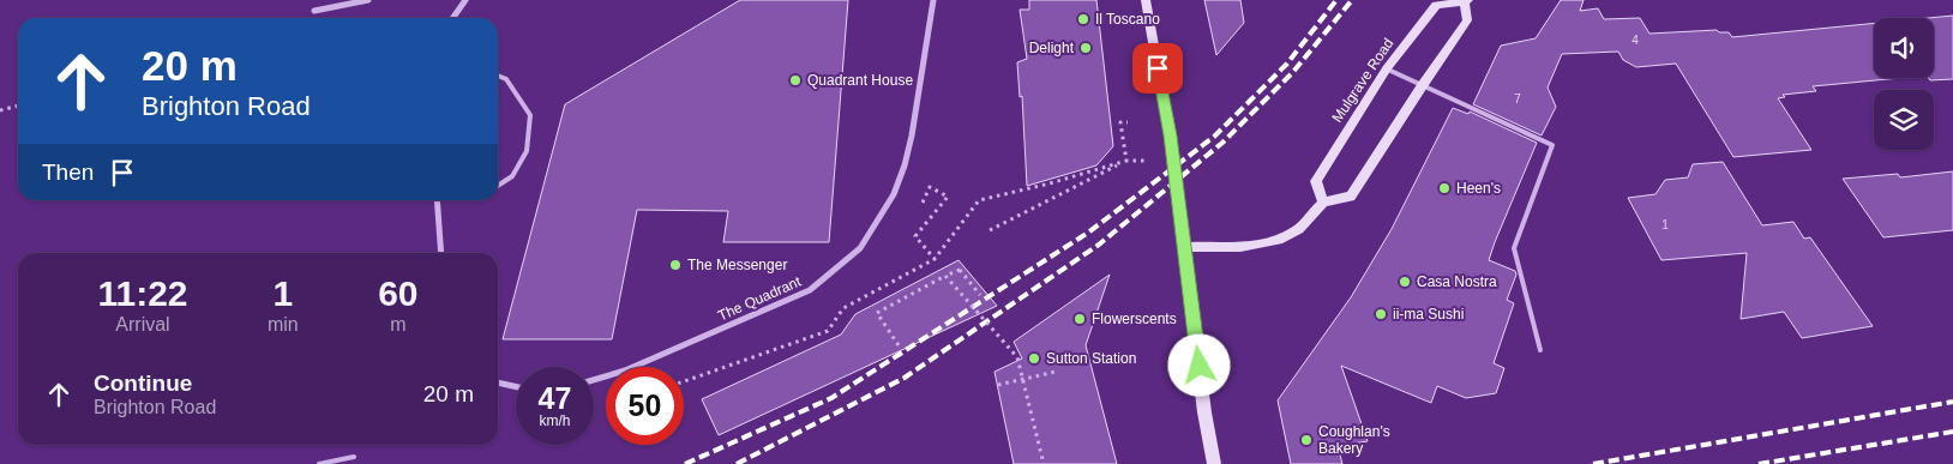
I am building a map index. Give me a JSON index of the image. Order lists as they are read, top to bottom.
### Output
{
  "streets": {
    "street": ["Mulgrave Road", "The Quadrant"]
  },
  "places": [
    "Il Toscano",
    "Delight",
    "Quadrant House",
    "Heen's",
    "The Messenger",
    "Casa Nostra",
    "ii-ma Sushi",
    "Flowerscents",
    "Sutton Station",
    "Coughlan's Bakery"
  ],
  "house_numbers": ["4", "7", "1"],
  "page": {
    "turn": ["20 m", "Brighton Road"],
    "then": "Then",
    "eta": [
      "11:22",
      "Arrival",
      "1",
      "min",
      "60",
      "m"
    ],
    "list": [
      {
        "name": "Continue",
        "note": "Brighton Road",
        "value": "20 m"
      }
    ],
    "speed": "47 km/h",
    "limit": "50"
  }
}
